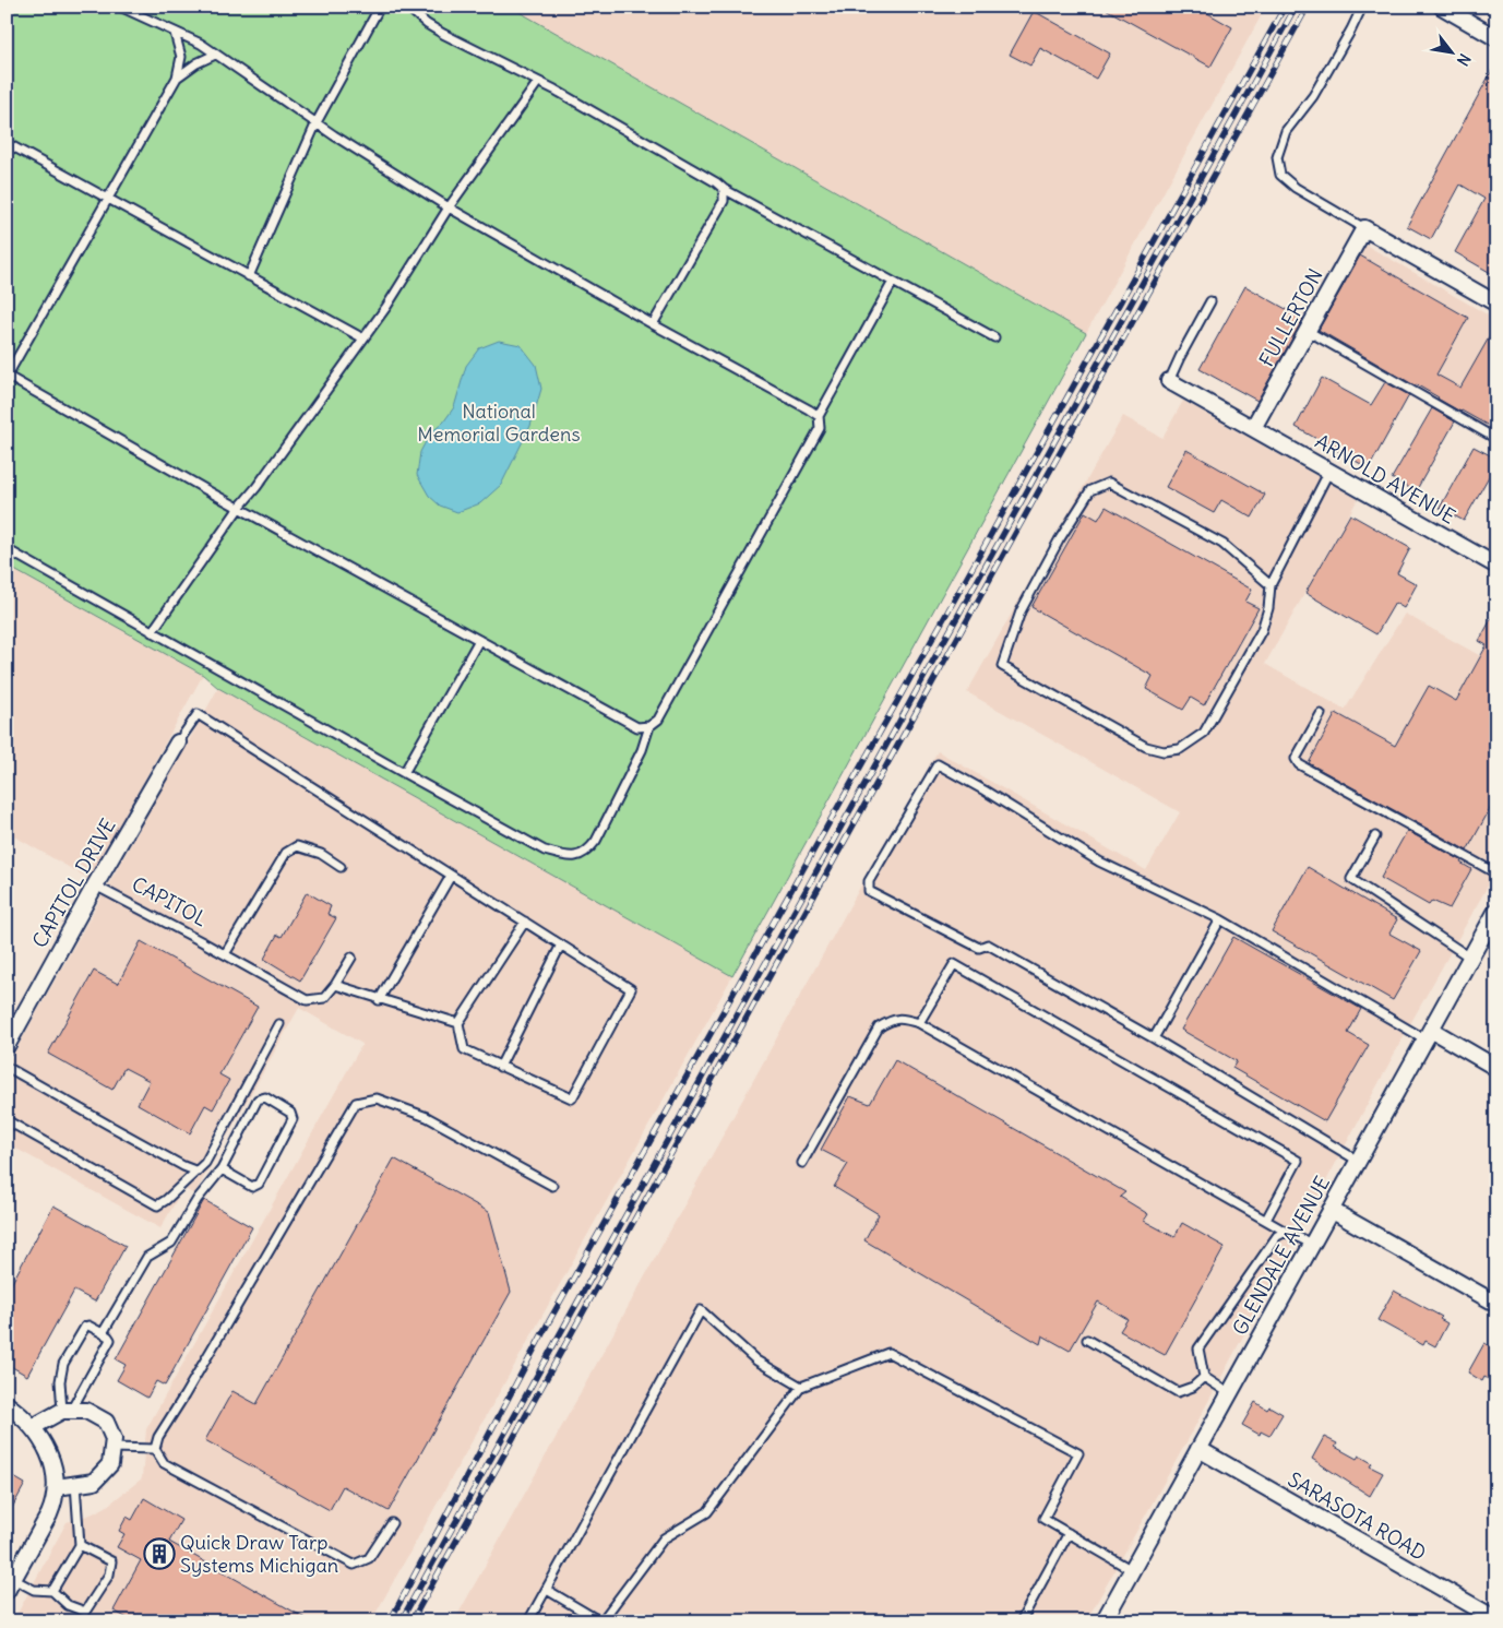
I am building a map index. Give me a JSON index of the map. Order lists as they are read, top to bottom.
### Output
{
  "streets": {
    "street": [
      "FULLERTON",
      "ARNOLD AVENUE",
      "CAPITOL DRIVE",
      "GLENDALE AVENUE",
      "SARASOTA ROAD"
    ],
    "lane": ["CAPITOL"]
  },
  "crossings": [
    ["FULLERTON", "ARNOLD AVENUE"],
    ["CAPITOL DRIVE", "CAPITOL"],
    ["GLENDALE AVENUE", "SARASOTA ROAD"]
  ],
  "parks": ["National Memorial Gardens"],
  "places": {
    "building": ["Quick Draw Tarp Systems Michigan"]
  },
  "north": "bottom right"
}
